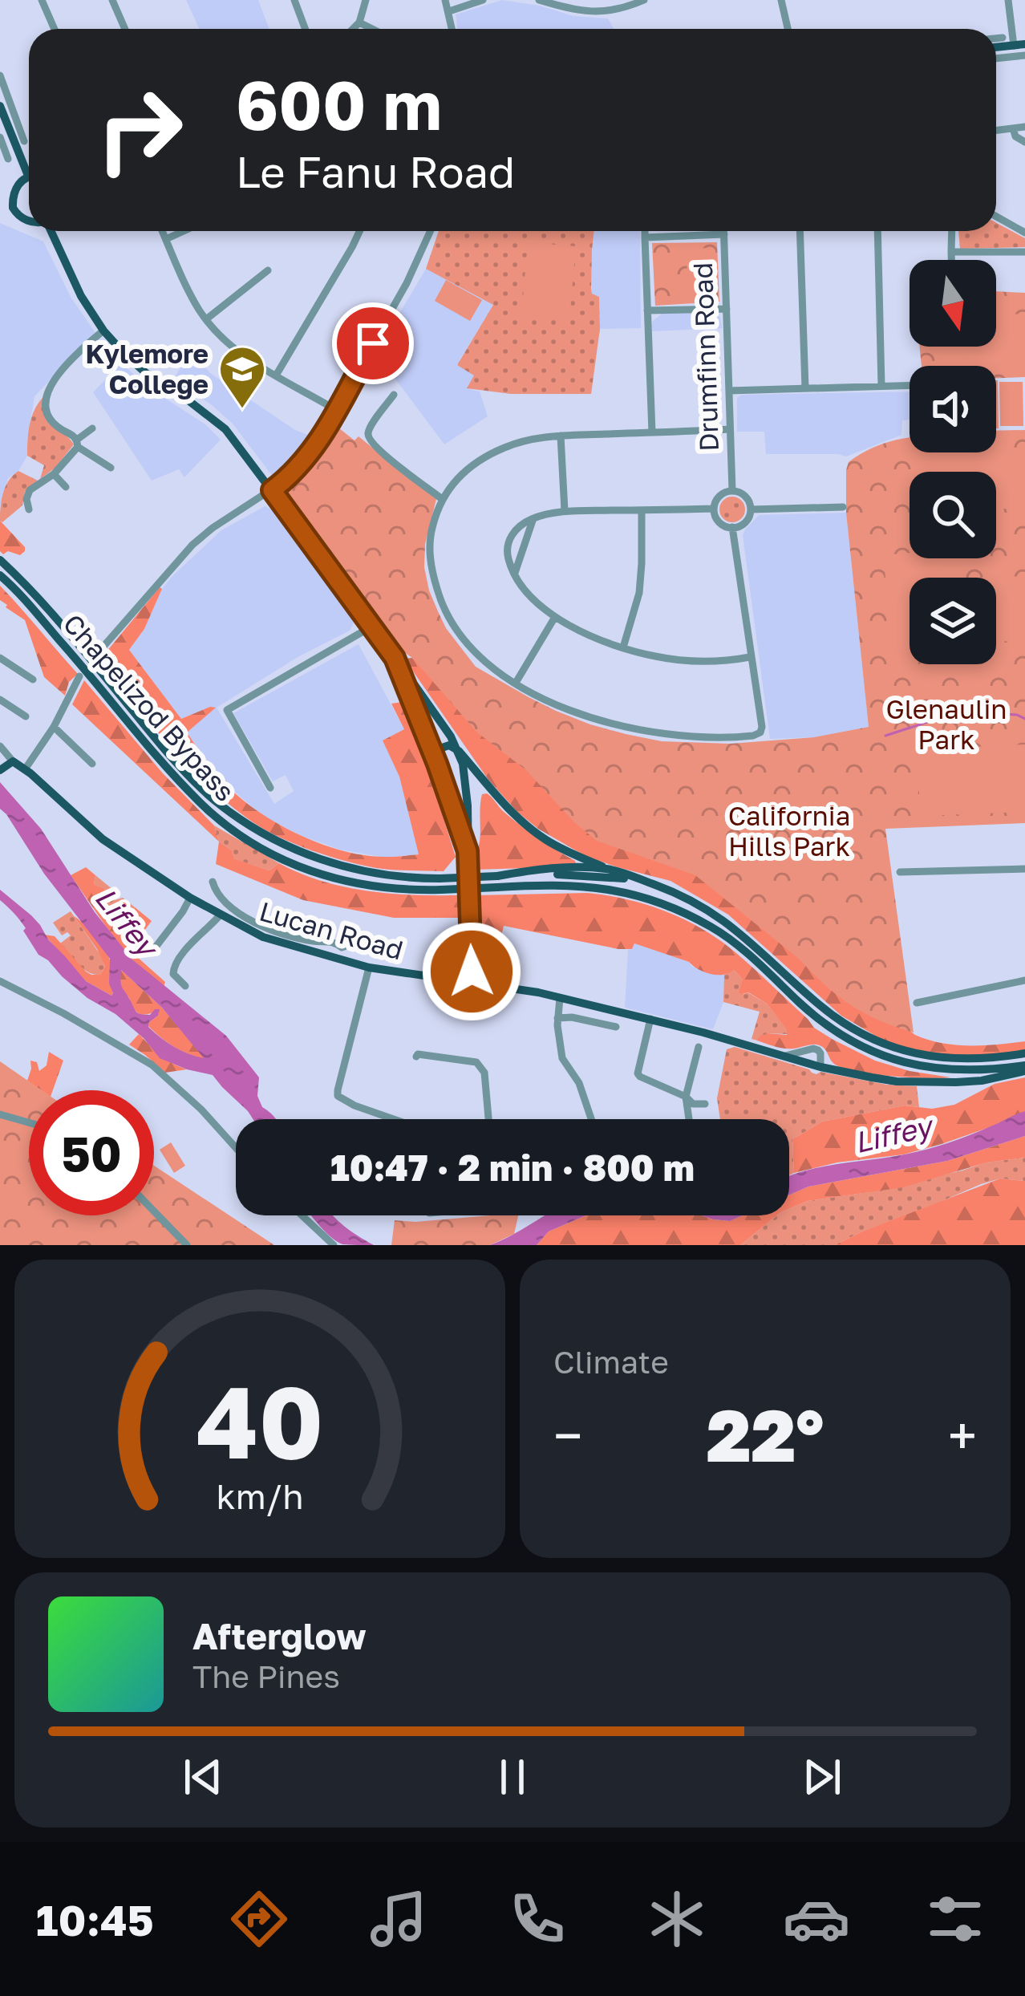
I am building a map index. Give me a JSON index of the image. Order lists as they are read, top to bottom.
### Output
{
  "streets": {
    "main road": ["Chapelizod Bypass", "Lucan Road"],
    "street": ["Drumfinn Road"]
  },
  "water": ["Liffey"],
  "parks": ["Glenaulin Park", "California Hills Park"],
  "places": {
    "school or university": ["Kylemore College"]
  },
  "north": "bottom",
  "page": {
    "turn": ["600 m", "Le Fanu Road"],
    "limit": "50",
    "trip": "10:47 · 2 min · 800 m",
    "tile": "Climate",
    "heat": ["−", "22°", "+"],
    "song": ["Afterglow", "The Pines"],
    "tabs": "10:45",
    "gauge": ["40", "km/h"]
  }
}
